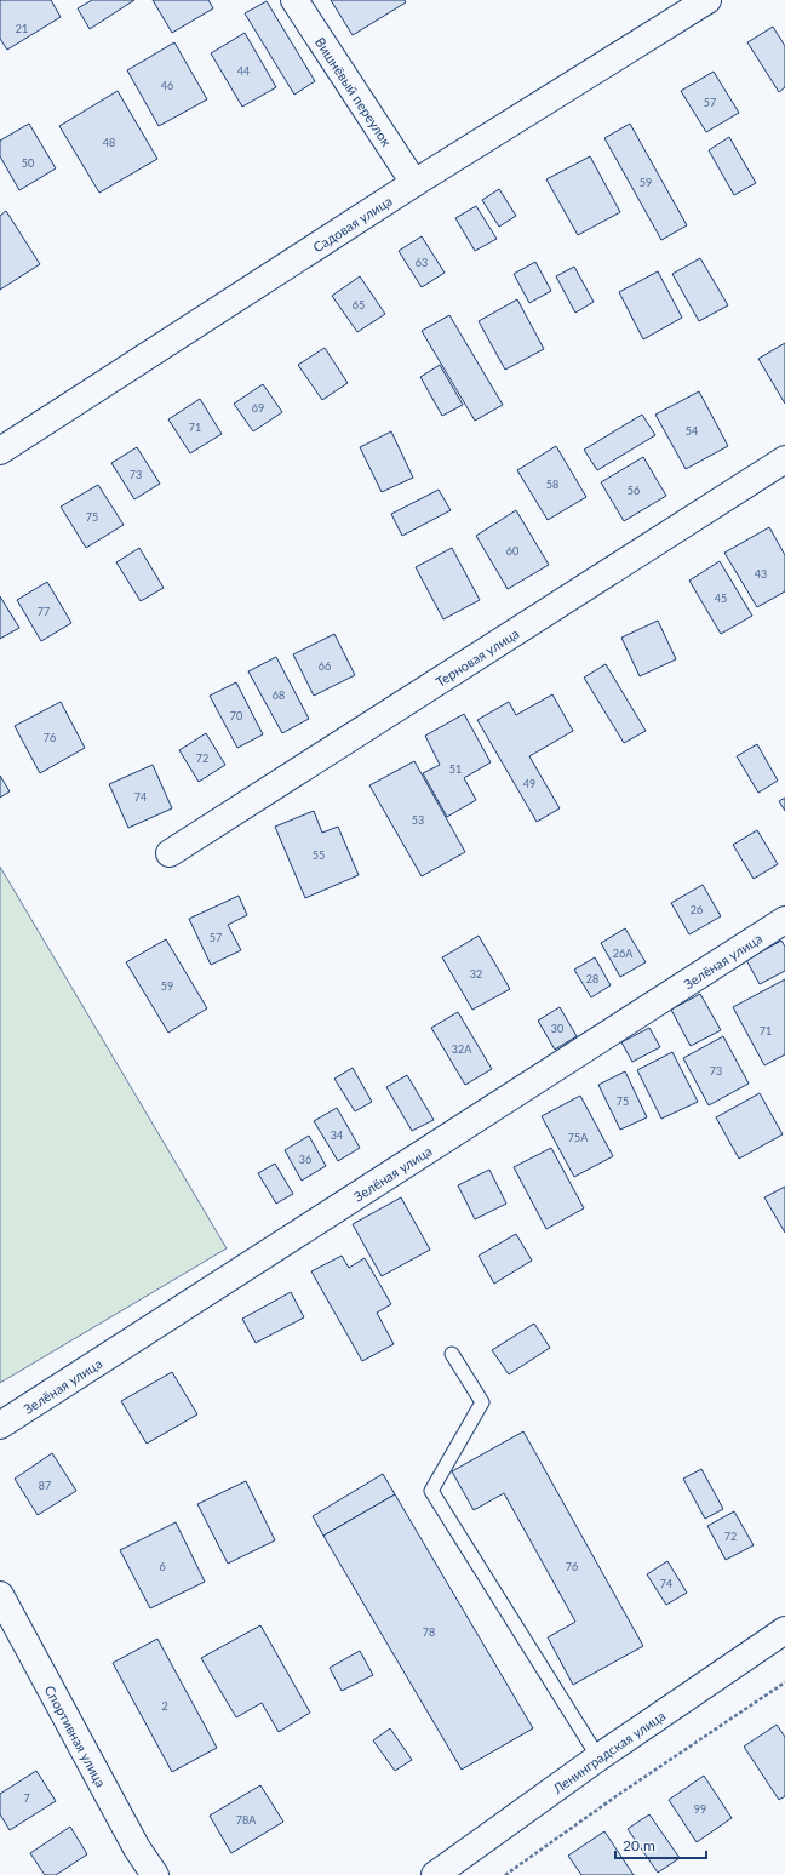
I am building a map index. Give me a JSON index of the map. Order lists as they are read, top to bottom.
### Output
{
  "streets": {
    "street": [
      "Вишнёвый переулок",
      "Садовая улица",
      "Терновая улица",
      "Зелёная улица",
      "Спортивная улица",
      "Ленинградская улица"
    ]
  },
  "crossings": [
    ["Вишнёвый переулок", "Садовая улица"]
  ],
  "house_numbers": [
    "21",
    "44",
    "46",
    "57",
    "48",
    "50",
    "59",
    "63",
    "65",
    "69",
    "71",
    "54",
    "73",
    "58",
    "56",
    "75",
    "60",
    "43",
    "45",
    "77",
    "66",
    "68",
    "70",
    "76",
    "72",
    "51",
    "49",
    "74",
    "53",
    "55",
    "26",
    "57",
    "26А",
    "32",
    "28",
    "59",
    "30",
    "71",
    "32А",
    "73",
    "75",
    "34",
    "75А",
    "36",
    "87",
    "72",
    "6",
    "76",
    "74",
    "78",
    "2",
    "7",
    "99",
    "78А"
  ],
  "scale_bar": "20 m"
}
